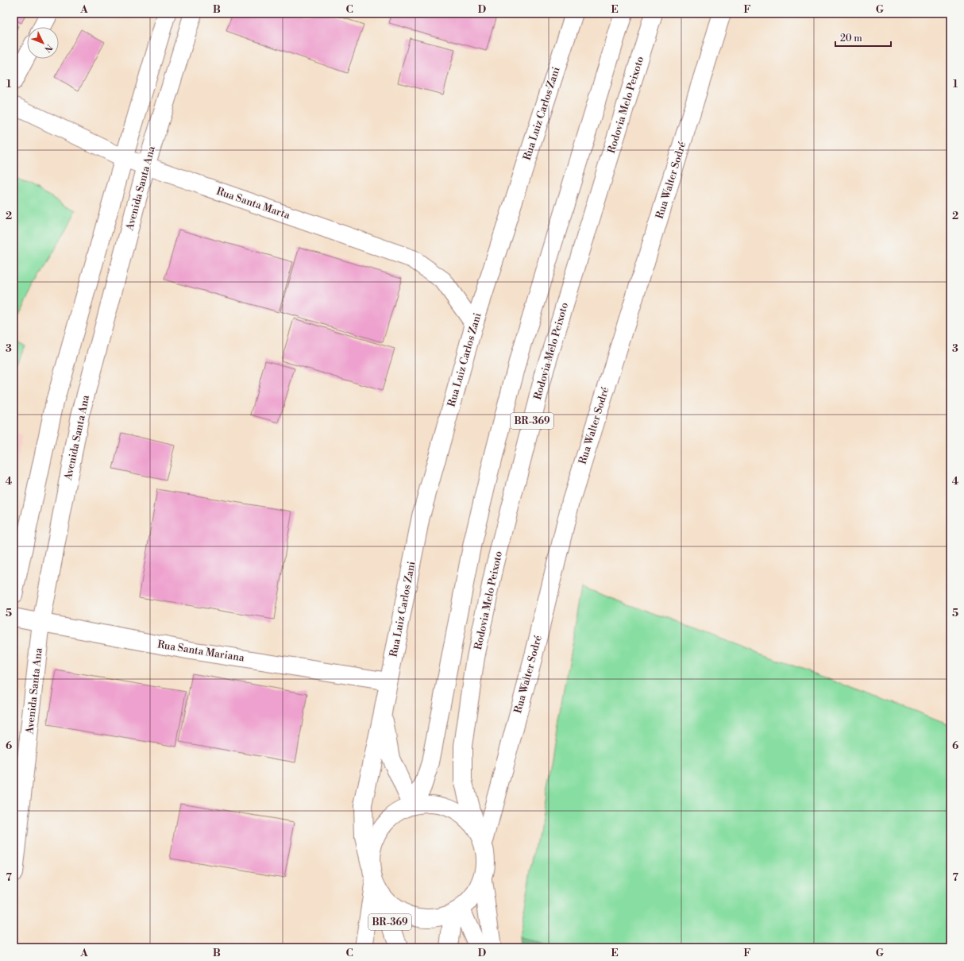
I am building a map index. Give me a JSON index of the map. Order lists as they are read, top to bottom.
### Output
{
  "streets": {
    "street": [
      "Rodovia Melo Peixoto",
      "Rua Luiz Carlos Zani",
      "Rua Walter Sodré",
      "Avenida Santa Ana",
      "Rua Santa Marta",
      "BR-369",
      "Rua Santa Mariana"
    ]
  },
  "crossings": [
    ["Rua Luiz Carlos Zani", "Rua Santa Marta"],
    ["Rua Luiz Carlos Zani", "BR-369"],
    ["Rua Luiz Carlos Zani", "Rua Santa Mariana"],
    ["Avenida Santa Ana", "Rua Santa Marta"],
    ["Avenida Santa Ana", "Rua Santa Mariana"]
  ],
  "scale_bar": "20 m",
  "north": "bottom right",
  "grid": {
    "columns": [
      "A",
      "B",
      "C",
      "D",
      "E",
      "F",
      "G"
    ],
    "rows": [
      "1",
      "2",
      "3",
      "4",
      "5",
      "6",
      "7"
    ]
  }
}
